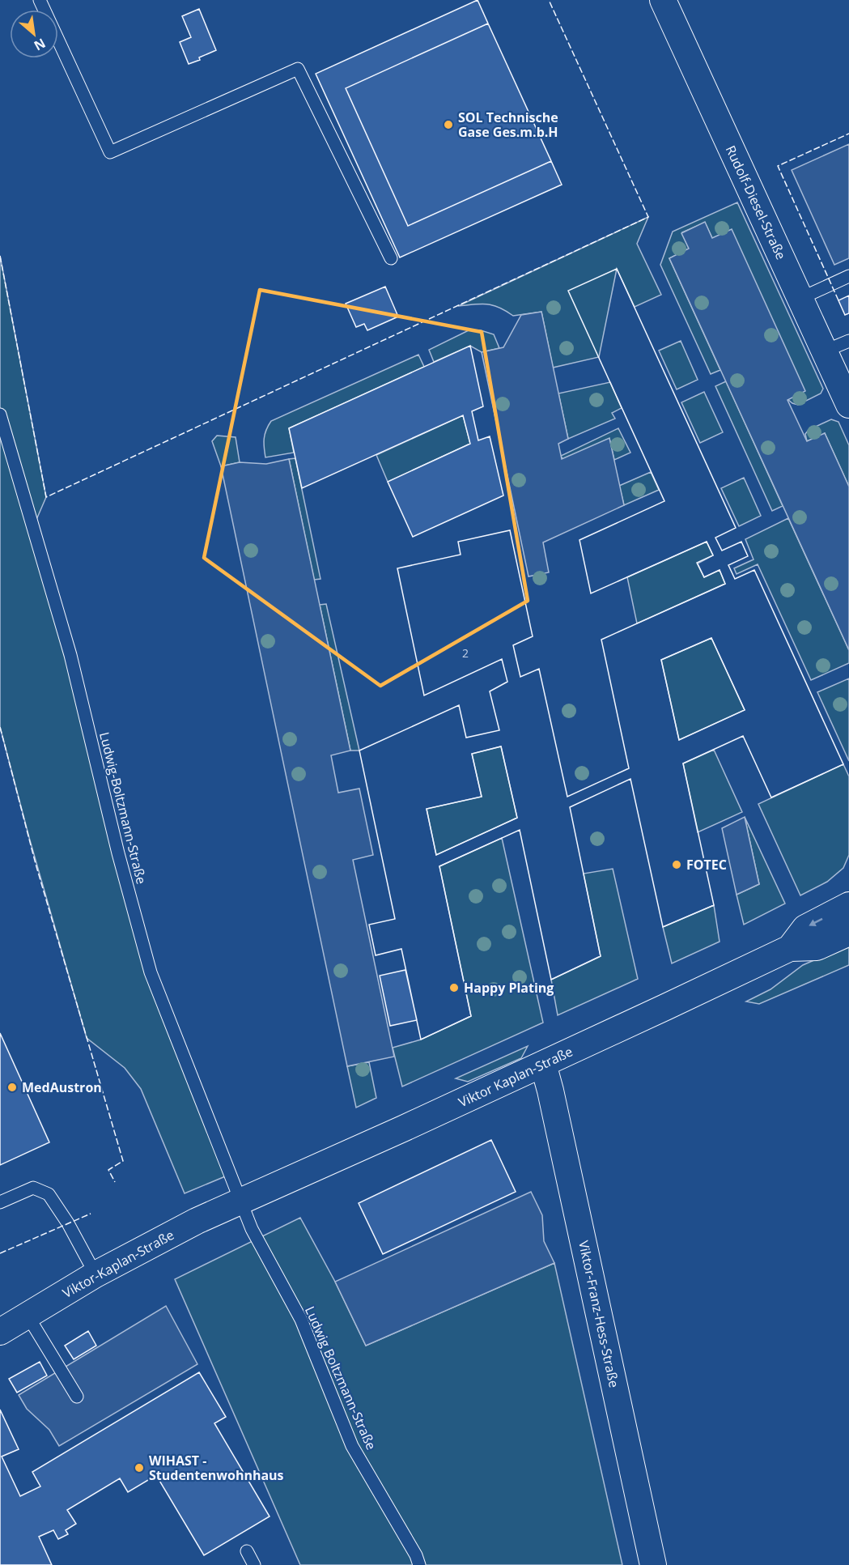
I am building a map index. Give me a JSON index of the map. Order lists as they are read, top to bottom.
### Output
{
  "streets": {
    "street": [
      "Rudolf-Diesel-Straße",
      "Viktor Kaplan-Straße",
      "Viktor-Kaplan-Straße",
      "Viktor-Franz-Hess-Straße"
    ],
    "lane": ["Ludwig-Boltzmann-Straße", "Ludwig Boltzmann-Straße"]
  },
  "crossings": [
    ["Ludwig-Boltzmann-Straße", "Viktor Kaplan-Straße"],
    ["Ludwig-Boltzmann-Straße", "Viktor-Kaplan-Straße"],
    ["Ludwig-Boltzmann-Straße", "Ludwig Boltzmann-Straße"],
    ["Viktor Kaplan-Straße", "Viktor-Kaplan-Straße"],
    ["Viktor Kaplan-Straße", "Viktor-Franz-Hess-Straße"],
    ["Viktor Kaplan-Straße", "Ludwig Boltzmann-Straße"],
    ["Viktor-Kaplan-Straße", "Ludwig Boltzmann-Straße"]
  ],
  "places": [
    "SOL Technische Gase Ges.m.b.H",
    "FOTEC",
    "Happy Plating",
    "MedAustron",
    "WIHAST - Studentenwohnhaus"
  ],
  "house_numbers": ["2"],
  "north": "bottom right"
}
